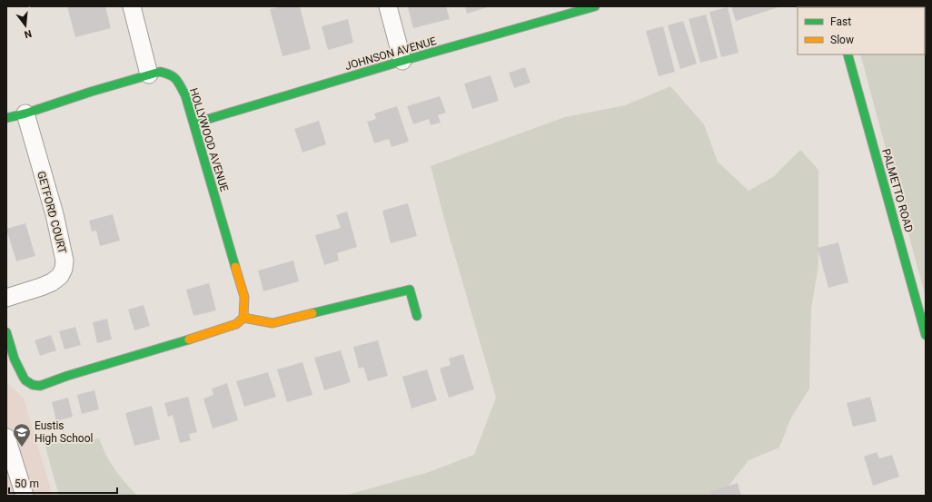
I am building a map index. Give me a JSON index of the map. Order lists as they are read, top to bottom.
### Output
{
  "streets": {
    "street": [
      "JOHNSON AVENUE",
      "HOLLYWOOD AVENUE",
      "PALMETTO ROAD",
      "GETFORD COURT"
    ]
  },
  "crossings": [
    ["JOHNSON AVENUE", "HOLLYWOOD AVENUE"],
    ["HOLLYWOOD AVENUE", "GETFORD COURT"]
  ],
  "places": {
    "school or university": ["Eustis High School"]
  },
  "legend": ["Fast", "Slow"],
  "scale_bar": "50 m",
  "north": "bottom"
}
